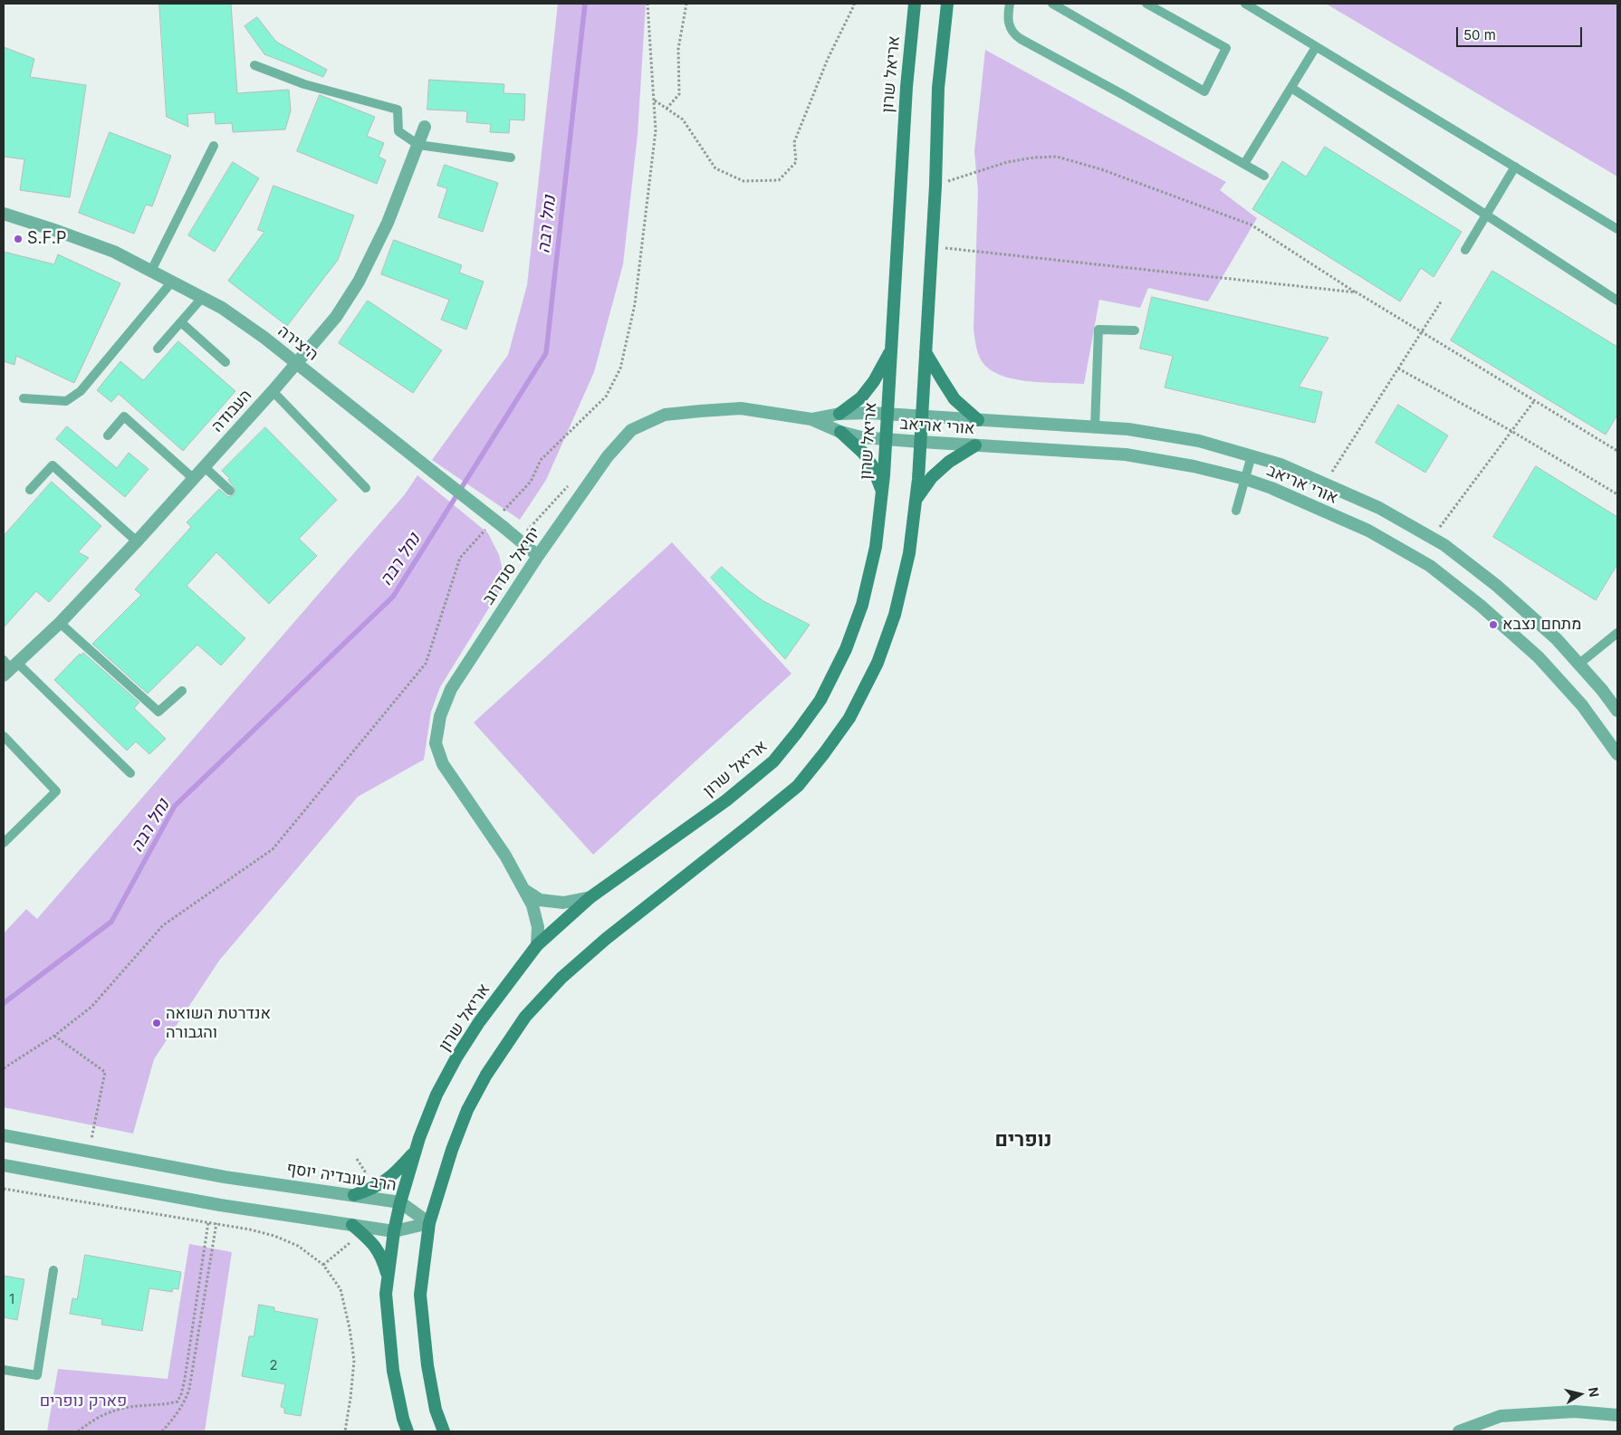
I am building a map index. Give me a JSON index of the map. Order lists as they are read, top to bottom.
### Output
{
  "streets": {
    "main road": ["אריאל שרון"],
    "street": [
      "היצירה",
      "העבודה",
      "אורי אריאב",
      "יחיאל סנדרוב",
      "הרב עובדיה יוסף"
    ]
  },
  "crossings": [
    ["אריאל שרון", "אורי אריאב"],
    ["אריאל שרון", "יחיאל סנדרוב"],
    ["אריאל שרון", "הרב עובדיה יוסף"],
    ["היצירה", "העבודה"],
    ["היצירה", "יחיאל סנדרוב"],
    ["אורי אריאב", "יחיאל סנדרוב"]
  ],
  "districts": ["נופרים"],
  "water": ["נחל רבה"],
  "parks": ["פארק נופרים"],
  "places": ["S.F.P", "מתחם נצבא", "אנדרטת השואה והגבורה"],
  "house_numbers": ["1", "2"],
  "scale_bar": "50 m",
  "north": "right"
}
